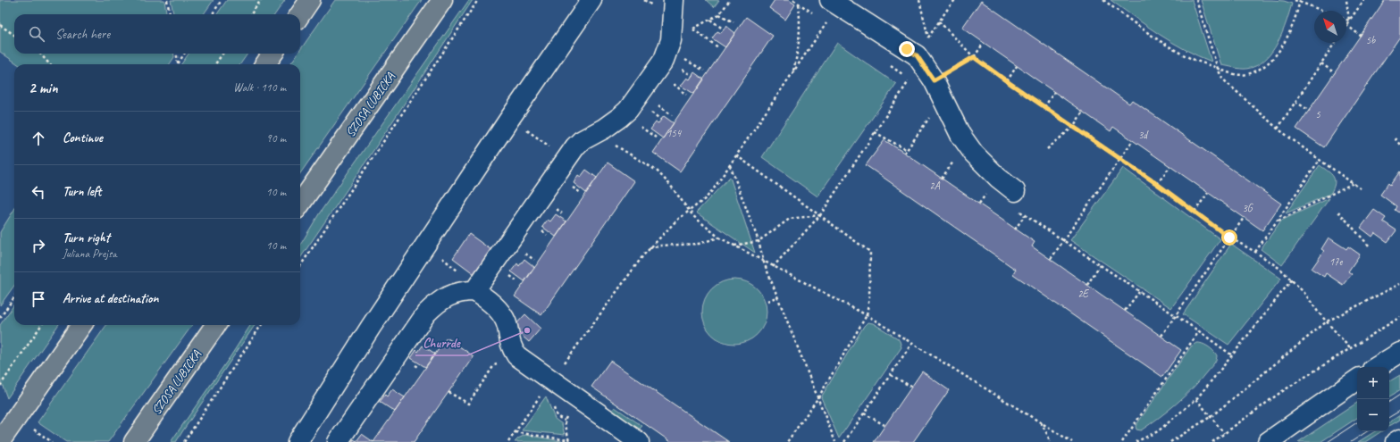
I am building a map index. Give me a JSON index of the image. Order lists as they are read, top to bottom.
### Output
{
  "streets": {
    "main road": ["SZOSA LUBICKA"]
  },
  "places": ["Churrde"],
  "house_numbers": [
    "5b",
    "5",
    "154",
    "3d",
    "2A",
    "3G",
    "17e",
    "2E"
  ],
  "north": "top left",
  "page": {
    "search": "Search here",
    "heading": ["2 min", "Walk · 110 m"],
    "list": [
      ["Continue", "90 m"],
      ["Turn left", "10 m"],
      ["Turn right", "Juliana Prejsa", "10 m"],
      "Arrive at destination"
    ],
    "map_buttons": ["+", "−"]
  }
}
